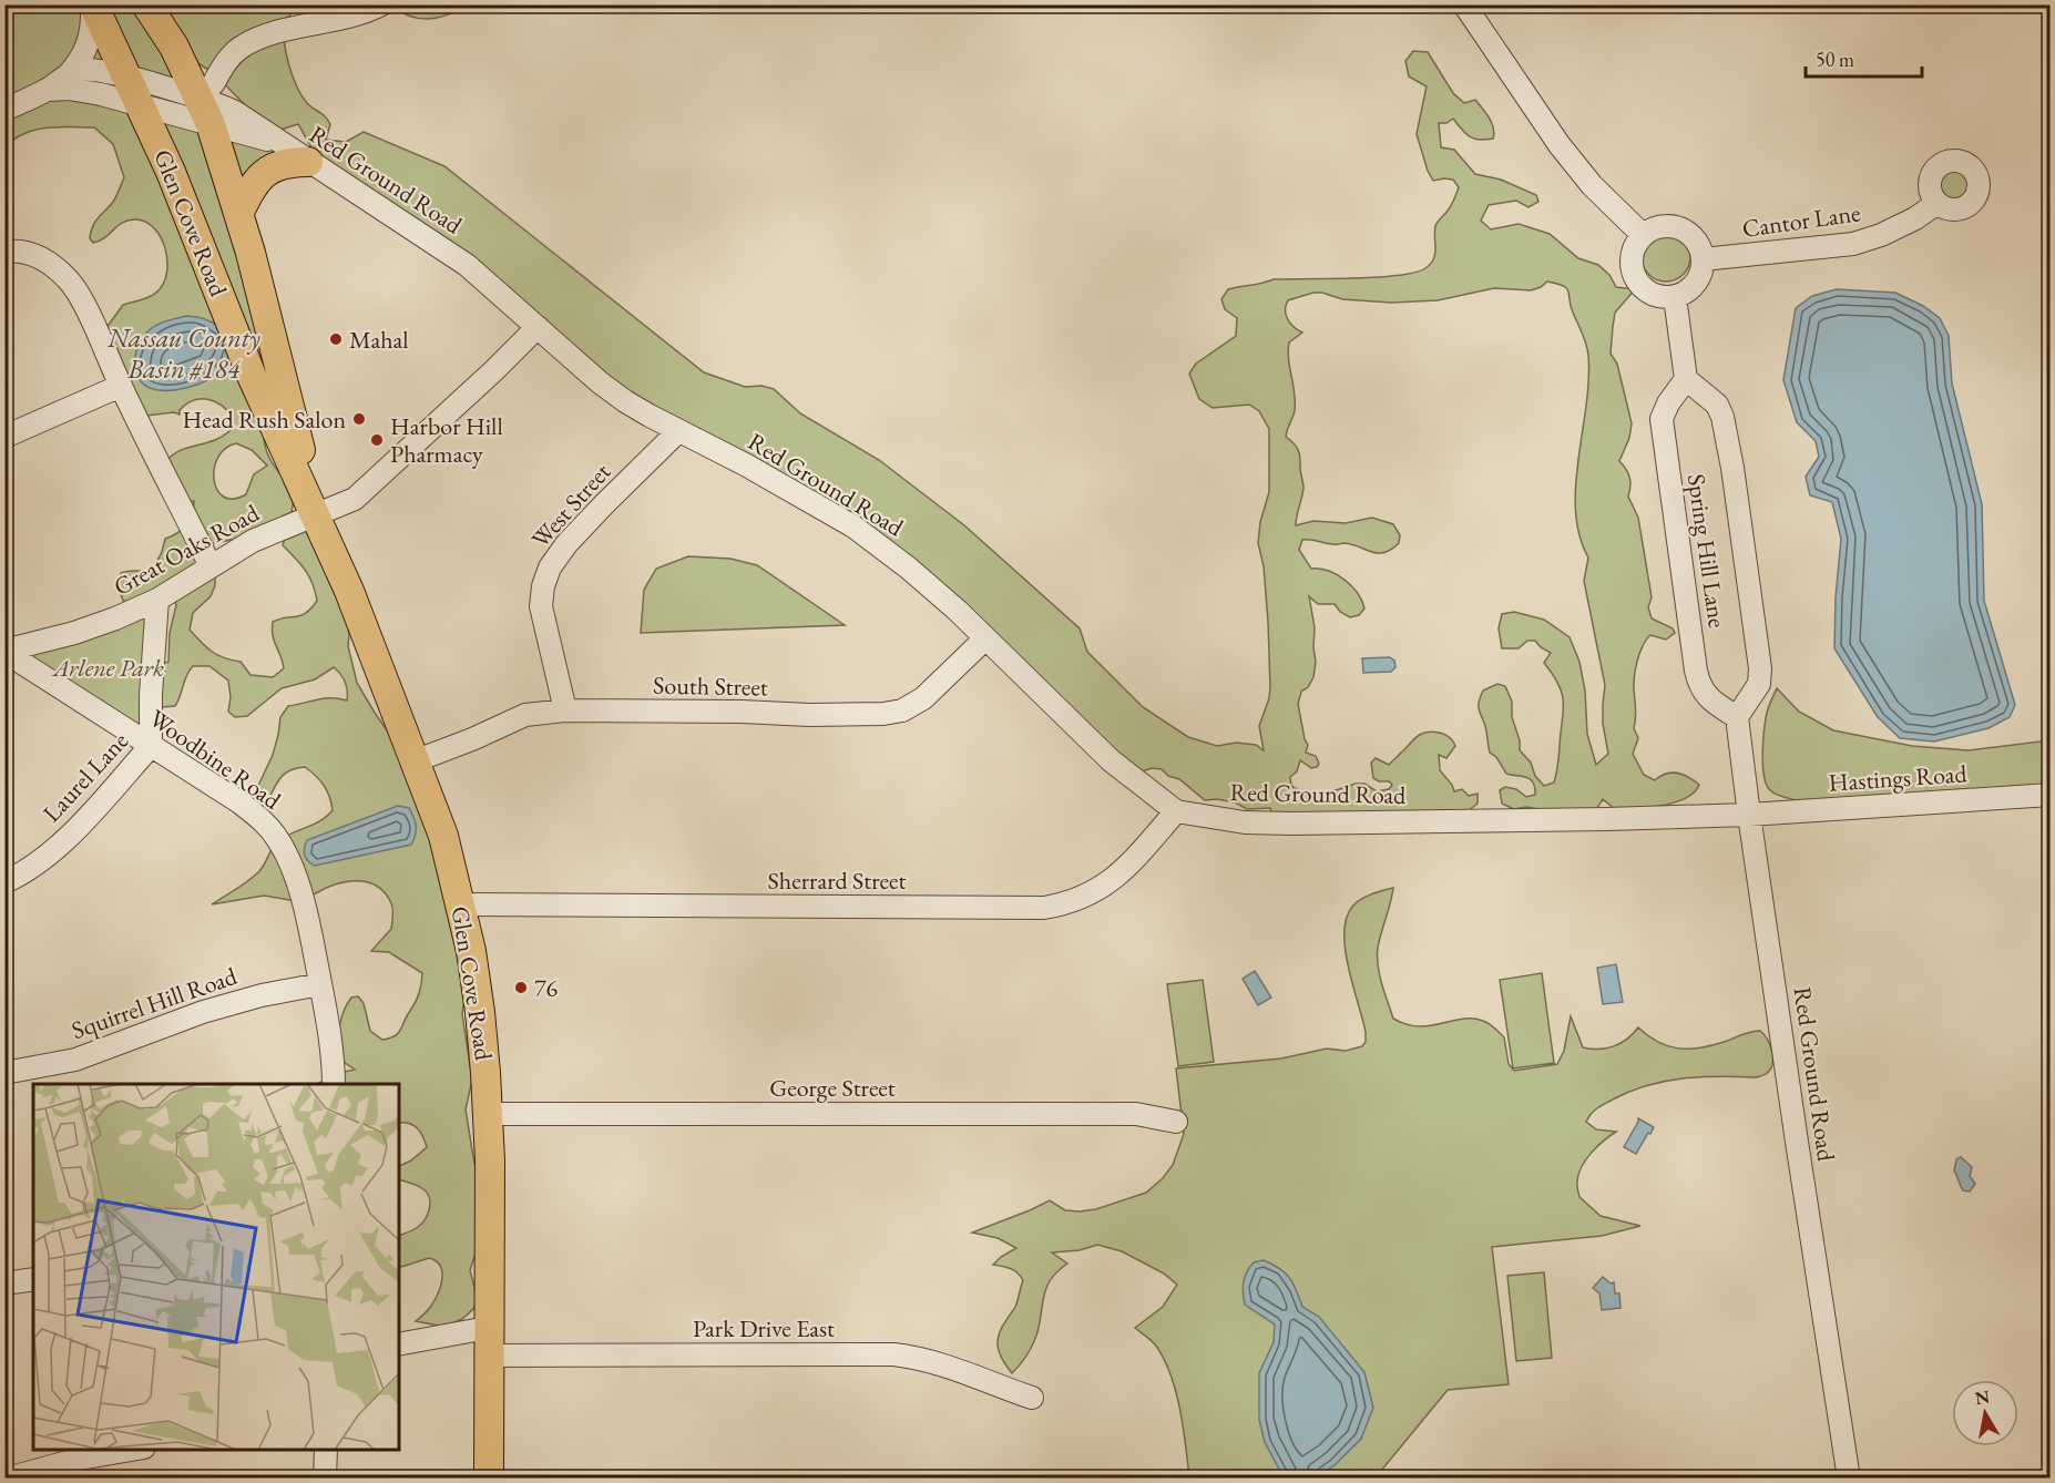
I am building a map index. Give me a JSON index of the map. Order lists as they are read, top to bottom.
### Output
{
  "streets": {
    "main road": ["Glen Cove Road"],
    "street": [
      "Red Ground Road",
      "Cantor Lane",
      "West Street",
      "Great Oaks Road",
      "Spring Hill Lane",
      "South Street",
      "Woodbine Road",
      "Laurel Lane",
      "Hastings Road",
      "Sherrard Street",
      "Squirrel Hill Road",
      "George Street",
      "Park Drive East"
    ]
  },
  "crossings": [
    ["Red Ground Road", "Glen Cove Road"],
    ["Red Ground Road", "West Street"],
    ["Red Ground Road", "Great Oaks Road"],
    ["Red Ground Road", "South Street"],
    ["Red Ground Road", "Hastings Road"],
    ["Red Ground Road", "Sherrard Street"],
    ["Glen Cove Road", "Great Oaks Road"],
    ["Glen Cove Road", "South Street"],
    ["Glen Cove Road", "Sherrard Street"],
    ["Glen Cove Road", "George Street"],
    ["Glen Cove Road", "Park Drive East"],
    ["West Street", "South Street"],
    ["Great Oaks Road", "Woodbine Road"],
    ["Great Oaks Road", "Laurel Lane"],
    ["Woodbine Road", "Laurel Lane"],
    ["Woodbine Road", "Squirrel Hill Road"]
  ],
  "water": ["Nassau County Basin #184"],
  "parks": ["Arlene Park"],
  "places": [
    "Mahal",
    "Head Rush Salon",
    "Harbor Hill Pharmacy",
    "76"
  ],
  "scale_bar": "50 m",
  "north": "top"
}
